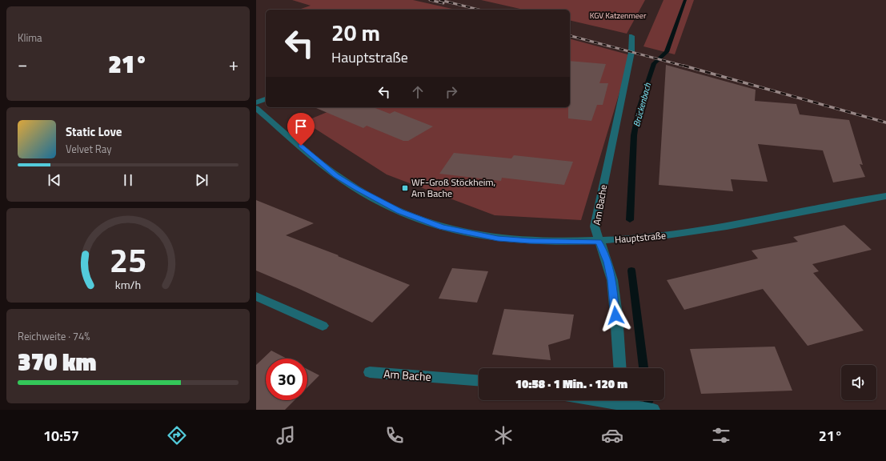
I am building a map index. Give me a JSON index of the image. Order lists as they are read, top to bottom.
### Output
{
  "streets": {
    "street": ["Am Bache", "Hauptstraße"]
  },
  "crossings": [
    ["Am Bache", "Hauptstraße"]
  ],
  "water": ["Brückenbach"],
  "parks": ["KGV Katzenmeer"],
  "places": {
    "transit": ["WF-Groß Stöckheim, Am Bache"]
  },
  "page": {
    "tile": [
      "Klima",
      ["Reichweite · 74%", "370 km"]
    ],
    "turn": ["20 m", "Hauptstraße"],
    "heat": ["−", "21°", "+"],
    "song": ["Static Love", "Velvet Ray"],
    "limit": "30",
    "trip": "10:58 · 1 Min. · 120 m",
    "tabs": ["10:57", "21°"],
    "gauge": ["25", "km/h"]
  }
}
